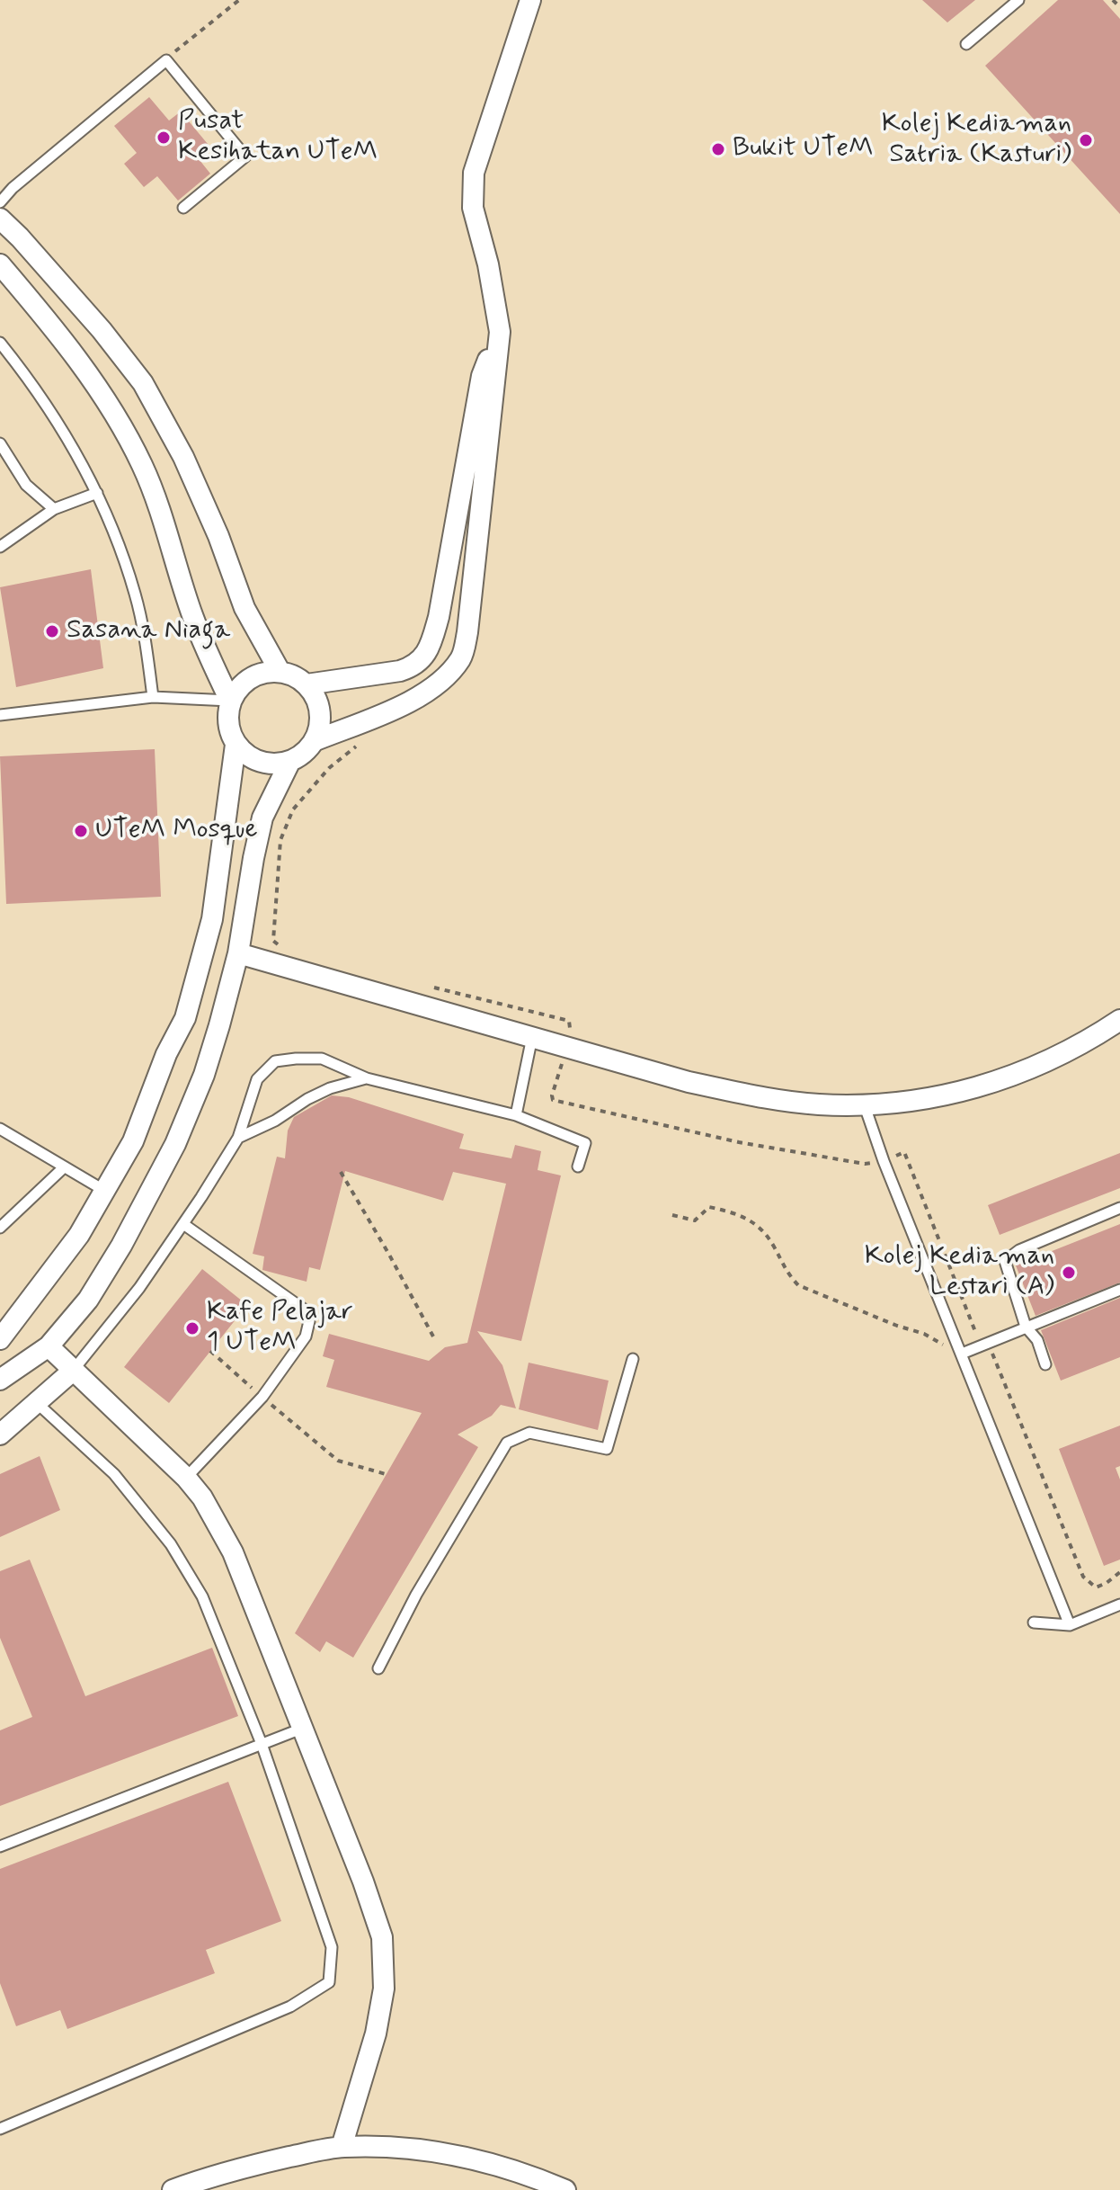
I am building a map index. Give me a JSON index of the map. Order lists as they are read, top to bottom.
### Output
{
  "places": [
    "Pusat Kesihatan UTeM",
    "Kolej Kediaman Satria (Kasturi)",
    "Bukit UTeM",
    "Sasana Niaga",
    "UTeM Mosque",
    "Kolej Kediaman Lestari (A)",
    "Kafe Pelajar 1 UTeM"
  ]
}
